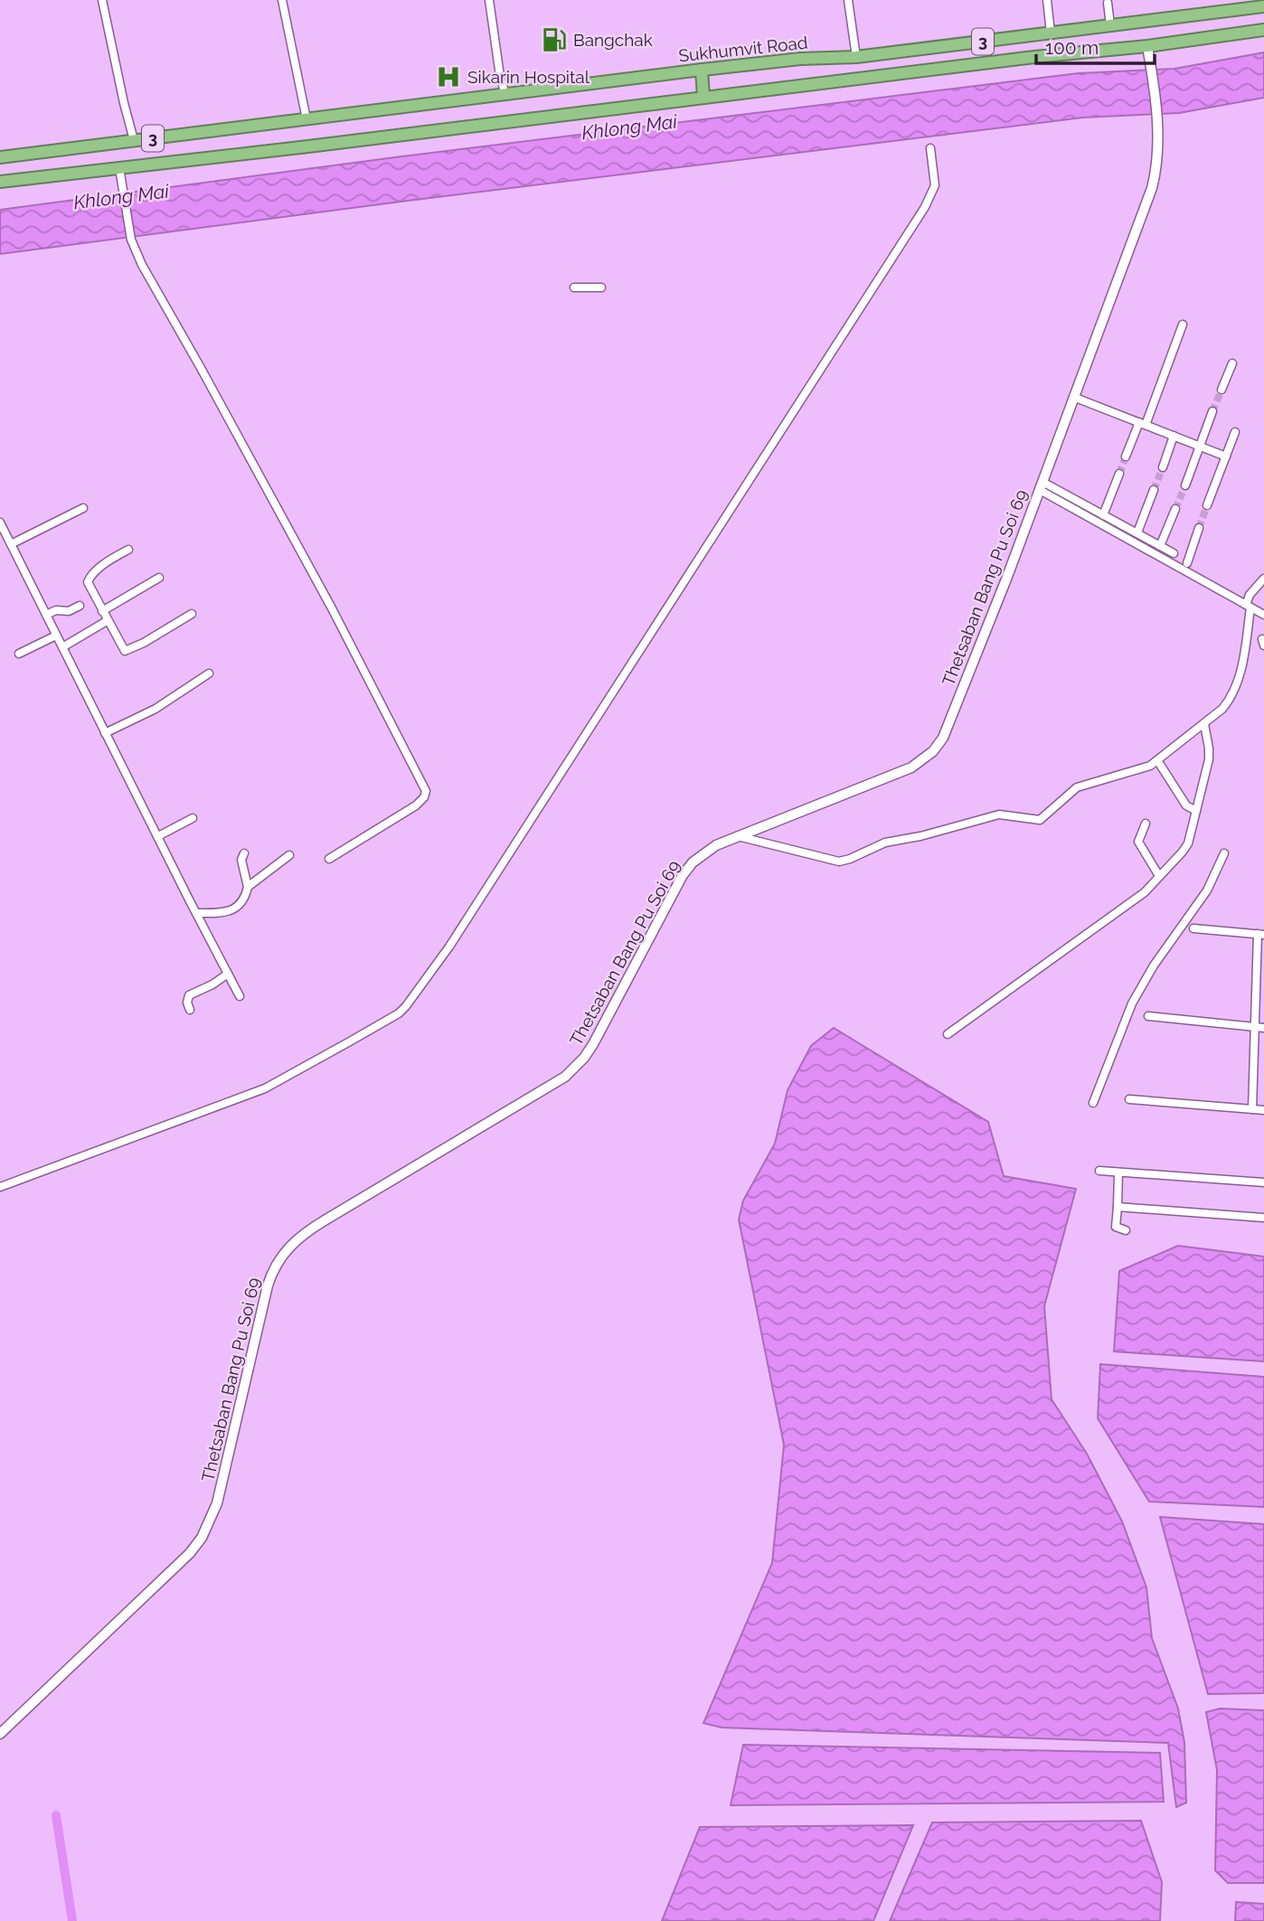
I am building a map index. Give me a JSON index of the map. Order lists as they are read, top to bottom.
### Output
{
  "streets": {
    "highway": ["3", "Sukhumvit Road"],
    "street": ["Thetsaban Bang Pu Soi 69"]
  },
  "crossings": [
    ["3", "Thetsaban Bang Pu Soi 69"]
  ],
  "water": ["Khlong Mai"],
  "places": {
    "fuel station": ["Bangchak"],
    "hospital": ["Sikarin Hospital"]
  },
  "scale_bar": "100 m"
}
